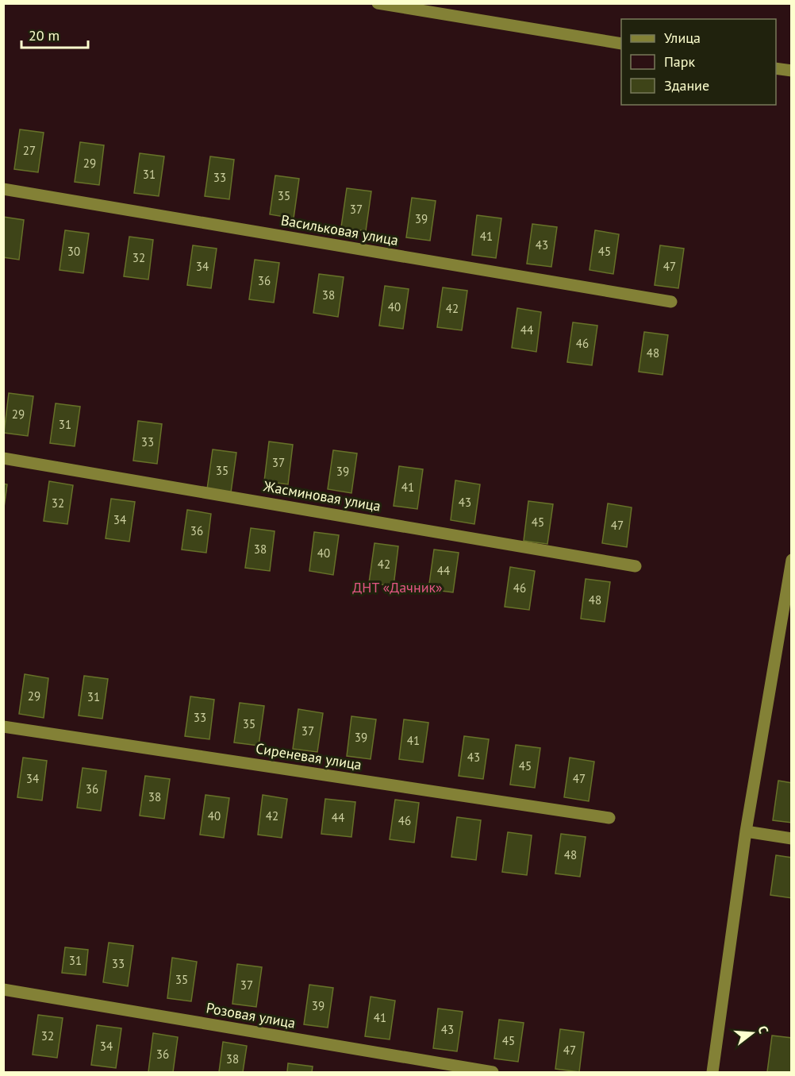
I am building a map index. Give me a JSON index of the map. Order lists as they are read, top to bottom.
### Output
{
  "streets": {
    "street": [
      "Васильковая улица",
      "Жасминовая улица",
      "Сиреневая улица",
      "Розовая улица"
    ]
  },
  "parks": ["ДНТ «Дачник»"],
  "house_numbers": [
    "27",
    "29",
    "31",
    "33",
    "35",
    "37",
    "39",
    "41",
    "43",
    "30",
    "45",
    "32",
    "34",
    "47",
    "36",
    "38",
    "40",
    "42",
    "44",
    "46",
    "48",
    "29",
    "31",
    "33",
    "37",
    "35",
    "39",
    "41",
    "43",
    "32",
    "34",
    "45",
    "47",
    "36",
    "38",
    "40",
    "42",
    "44",
    "46",
    "48",
    "29",
    "31",
    "33",
    "35",
    "37",
    "39",
    "41",
    "43",
    "45",
    "34",
    "47",
    "36",
    "38",
    "40",
    "42",
    "44",
    "46",
    "48",
    "31",
    "33",
    "35",
    "37",
    "39",
    "41",
    "43",
    "32",
    "45",
    "34",
    "47",
    "36",
    "38"
  ],
  "legend": ["Улица", "Парк", "Здание"],
  "scale_bar": "20 m",
  "north": "right"
}
